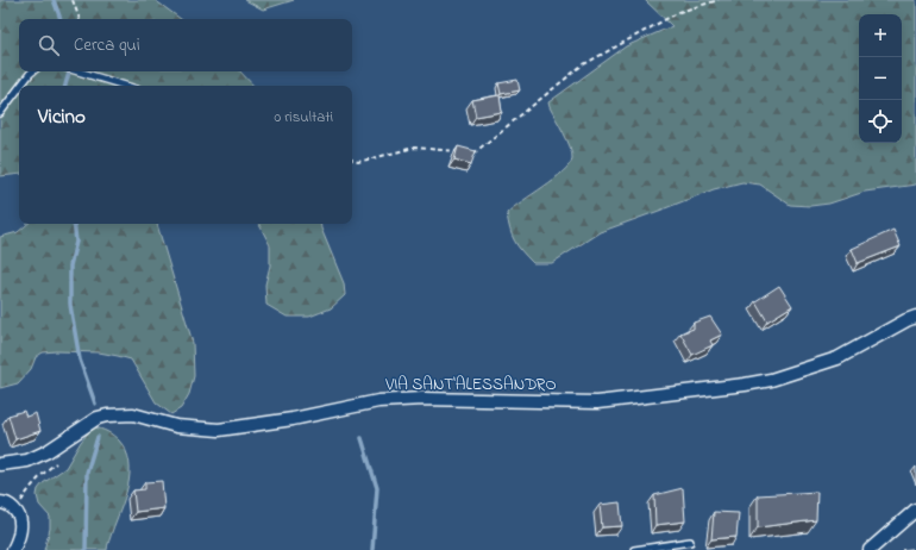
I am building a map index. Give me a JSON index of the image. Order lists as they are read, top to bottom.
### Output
{
  "streets": {
    "street": ["VIA SANT'ALESSANDRO"]
  },
  "page": {
    "map_buttons": ["+", "−"],
    "search": "Cerca qui",
    "heading": ["Vicino", "0 risultati"]
  }
}
